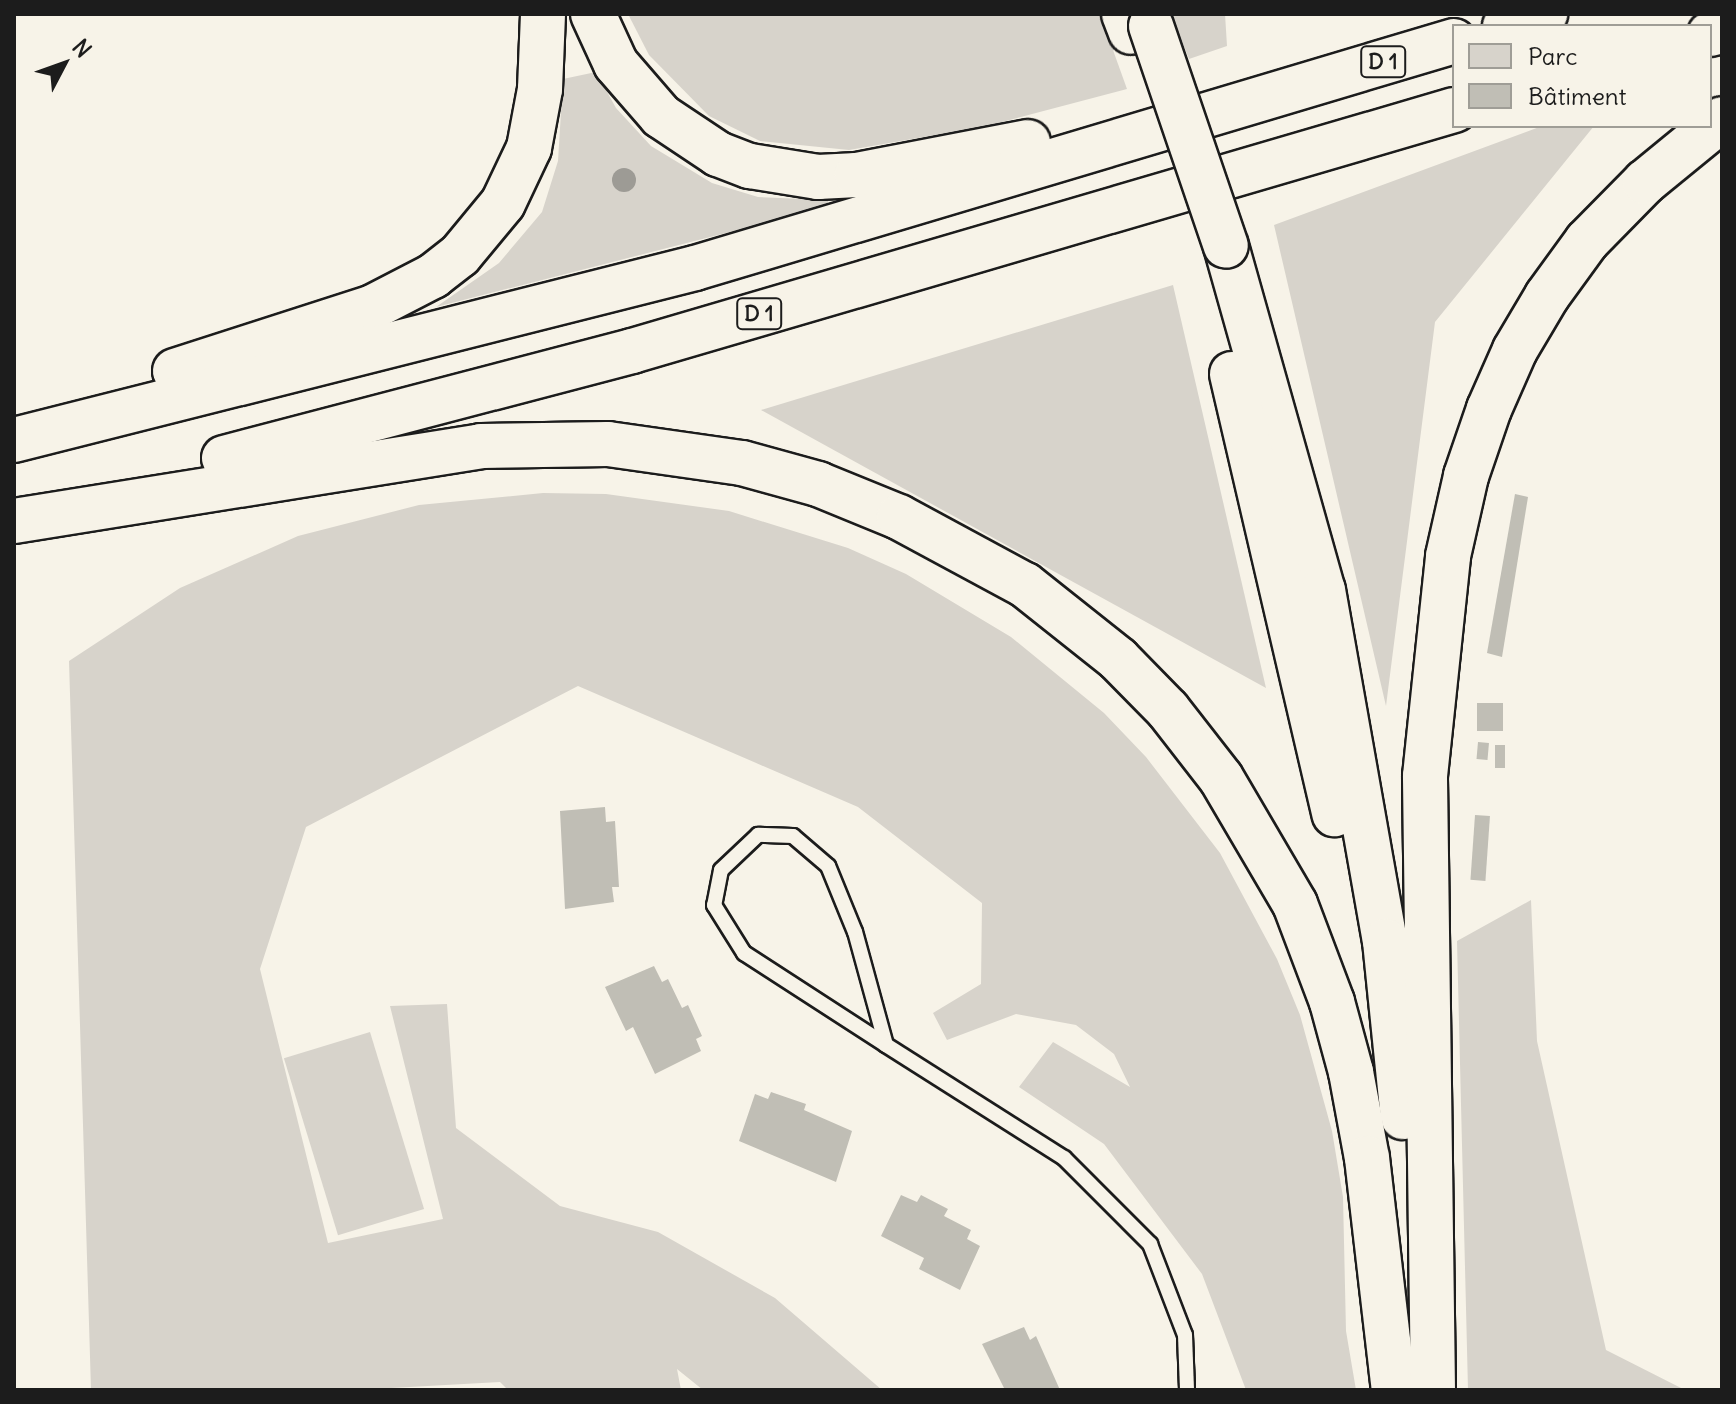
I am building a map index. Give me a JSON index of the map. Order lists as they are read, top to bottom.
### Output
{
  "streets": {
    "highway": ["D 1"]
  },
  "legend": ["Parc", "Bâtiment"],
  "north": "top right"
}
